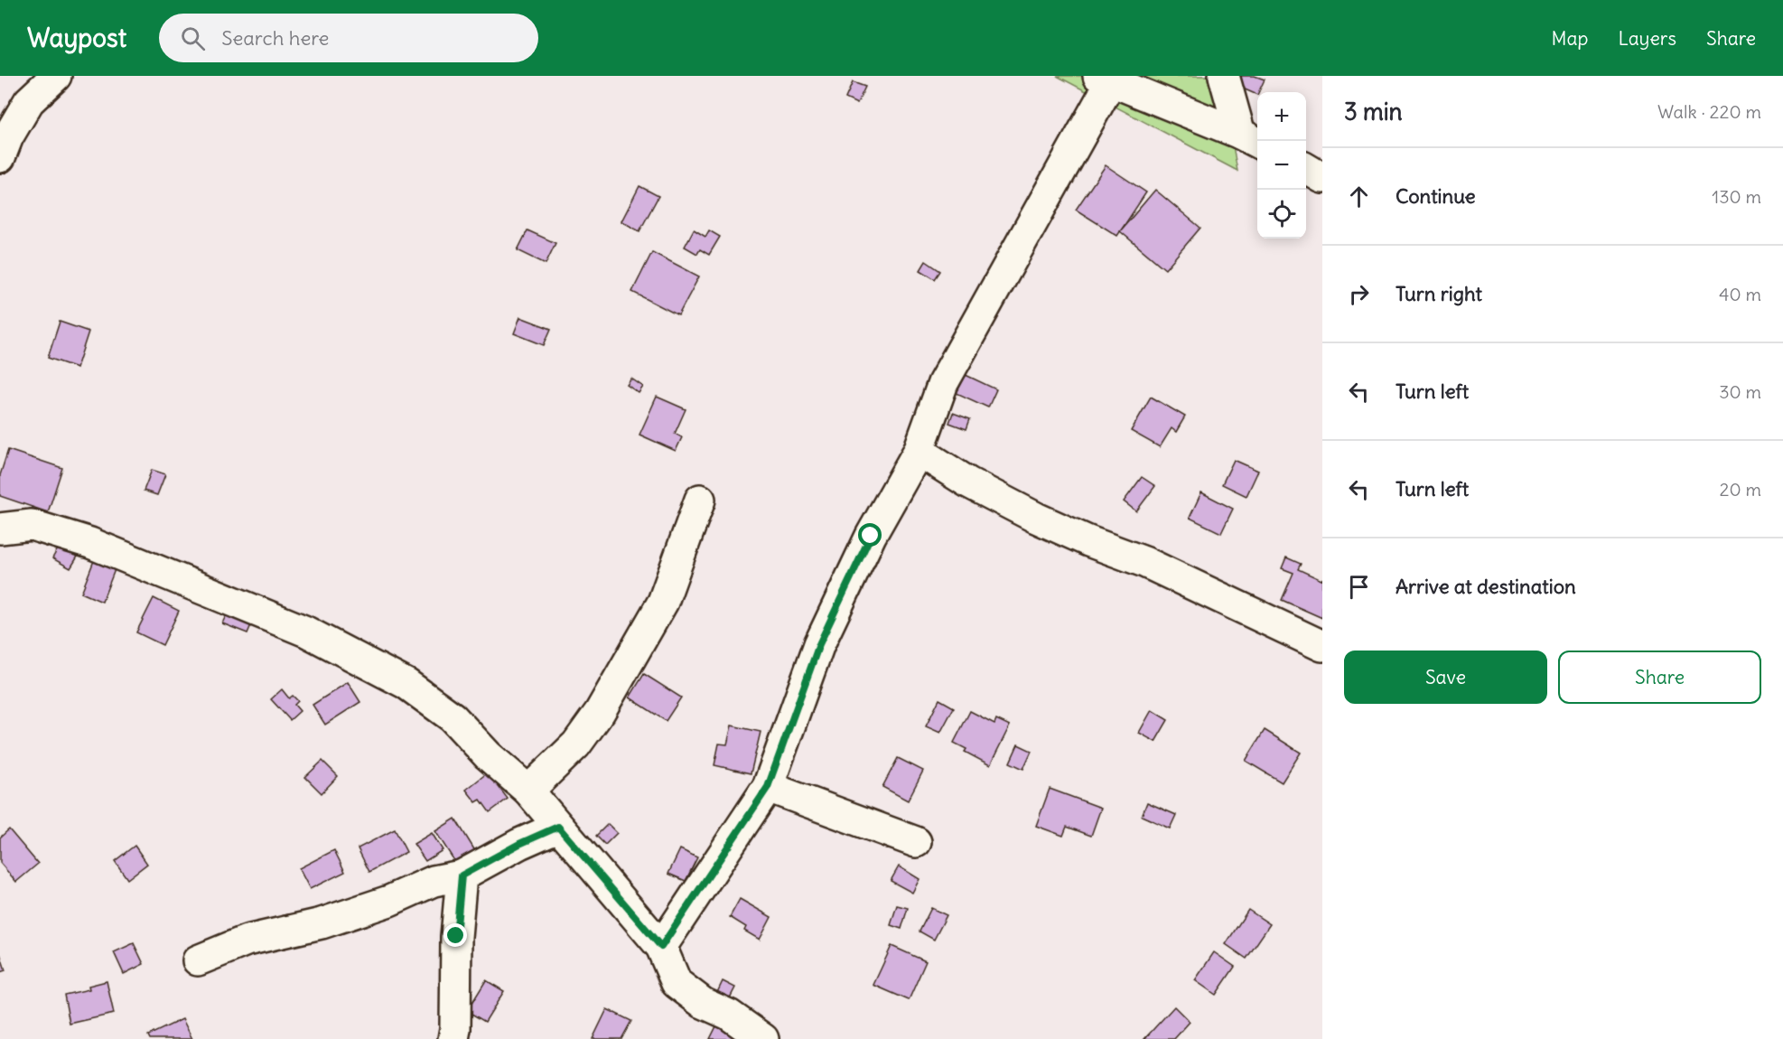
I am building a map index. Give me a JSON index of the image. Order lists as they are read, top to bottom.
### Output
{
  "page": {
    "header": "Waypost",
    "search": "Search here",
    "nav": ["Map", "Layers", "Share"],
    "heading": ["3 min", "Walk · 220 m"],
    "map_buttons": ["+", "−"],
    "list": [
      ["Continue", "130 m"],
      ["Turn right", "40 m"],
      ["Turn left", "30 m"],
      ["Turn left", "20 m"],
      "Arrive at destination"
    ],
    "buttons": ["Save", "Share"]
  }
}
